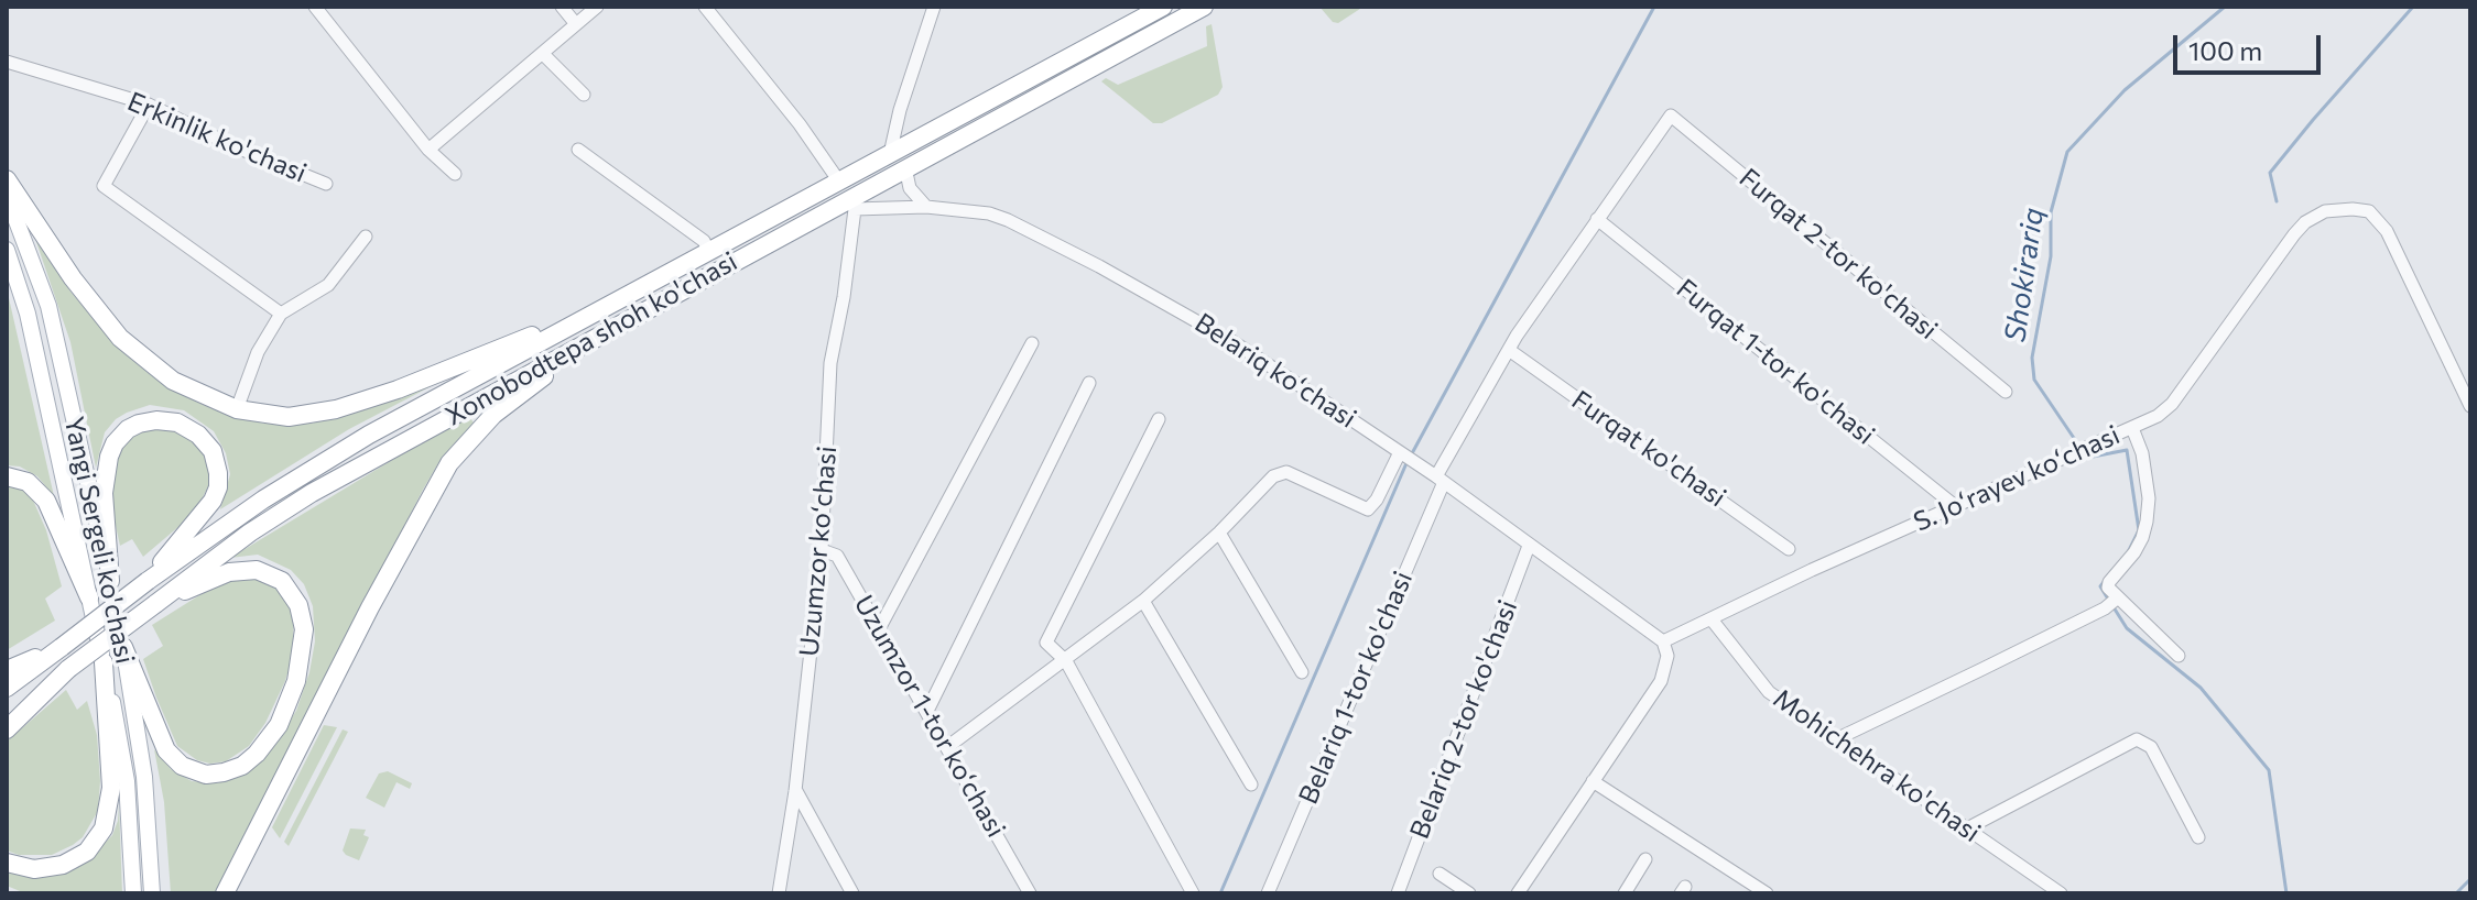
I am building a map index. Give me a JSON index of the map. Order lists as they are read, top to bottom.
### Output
{
  "streets": {
    "highway": ["Xonobodtepa shoh ko'chasi"],
    "main road": ["Yangi Sergeli ko'chasi"],
    "street": [
      "Erkinlik ko'chasi",
      "Furqat 2-tor ko'chasi",
      "Furqat 1-tor ko'chasi",
      "Belariq koʻchasi",
      "Furqat ko'chasi",
      "S. Joʻrayev koʻchasi",
      "Uzumzor koʻchasi",
      "Belariq 1-tor ko'chasi",
      "Uzumzor 1-tor ko‘chasi",
      "Belariq 2-tor ko'chasi",
      "Mohichehra ko'chasi"
    ]
  },
  "crossings": [
    ["Furqat 2-tor ko'chasi", "Belariq 1-tor ko'chasi"],
    ["Xonobodtepa shoh ko'chasi", "Belariq koʻchasi"],
    ["Xonobodtepa shoh ko'chasi", "Uzumzor koʻchasi"],
    ["Furqat 1-tor ko'chasi", "S. Joʻrayev koʻchasi"],
    ["Furqat 1-tor ko'chasi", "Belariq 1-tor ko'chasi"],
    ["Belariq koʻchasi", "S. Joʻrayev koʻchasi"],
    ["Belariq koʻchasi", "Uzumzor koʻchasi"],
    ["Belariq koʻchasi", "Belariq 1-tor ko'chasi"],
    ["Belariq koʻchasi", "Belariq 2-tor ko'chasi"],
    ["Furqat ko'chasi", "Belariq 1-tor ko'chasi"],
    ["S. Joʻrayev koʻchasi", "Mohichehra ko'chasi"],
    ["Uzumzor koʻchasi", "Uzumzor 1-tor ko‘chasi"]
  ],
  "water": ["Shokirariq"],
  "scale_bar": "100 m"
}
